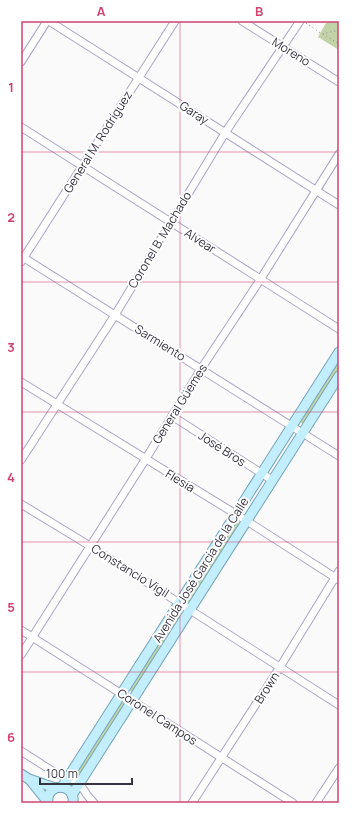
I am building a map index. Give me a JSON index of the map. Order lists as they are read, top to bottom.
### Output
{
  "streets": {
    "main road": ["Avenida José García de la Calle"],
    "street": [
      "Moreno",
      "Garay",
      "General M. Rodríguez",
      "Coronel B. Machado",
      "Alvear",
      "Sarmiento",
      "General Güemes",
      "José Bros",
      "Flesia",
      "Constancio Vigil",
      "Brown",
      "Coronel Campos"
    ]
  },
  "crossings": [
    ["Moreno", "Coronel B. Machado"],
    ["Garay", "General M. Rodríguez"],
    ["Garay", "Coronel B. Machado"],
    ["Garay", "General Güemes"],
    ["General M. Rodríguez", "Alvear"],
    ["General M. Rodríguez", "Sarmiento"],
    ["Coronel B. Machado", "Alvear"],
    ["Coronel B. Machado", "Sarmiento"],
    ["Coronel B. Machado", "Flesia"],
    ["Alvear", "General Güemes"],
    ["Sarmiento", "General Güemes"],
    ["Sarmiento", "Avenida José García de la Calle"],
    ["General Güemes", "José Bros"],
    ["General Güemes", "Flesia"],
    ["General Güemes", "Constancio Vigil"],
    ["General Güemes", "Coronel Campos"],
    ["José Bros", "Avenida José García de la Calle"],
    ["Flesia", "Avenida José García de la Calle"],
    ["Flesia", "Brown"],
    ["Avenida José García de la Calle", "Constancio Vigil"],
    ["Avenida José García de la Calle", "Coronel Campos"],
    ["Constancio Vigil", "Brown"],
    ["Brown", "Coronel Campos"]
  ],
  "scale_bar": "100 m",
  "grid": {
    "columns": ["A", "B"],
    "rows": [
      "1",
      "2",
      "3",
      "4",
      "5",
      "6"
    ]
  }
}
